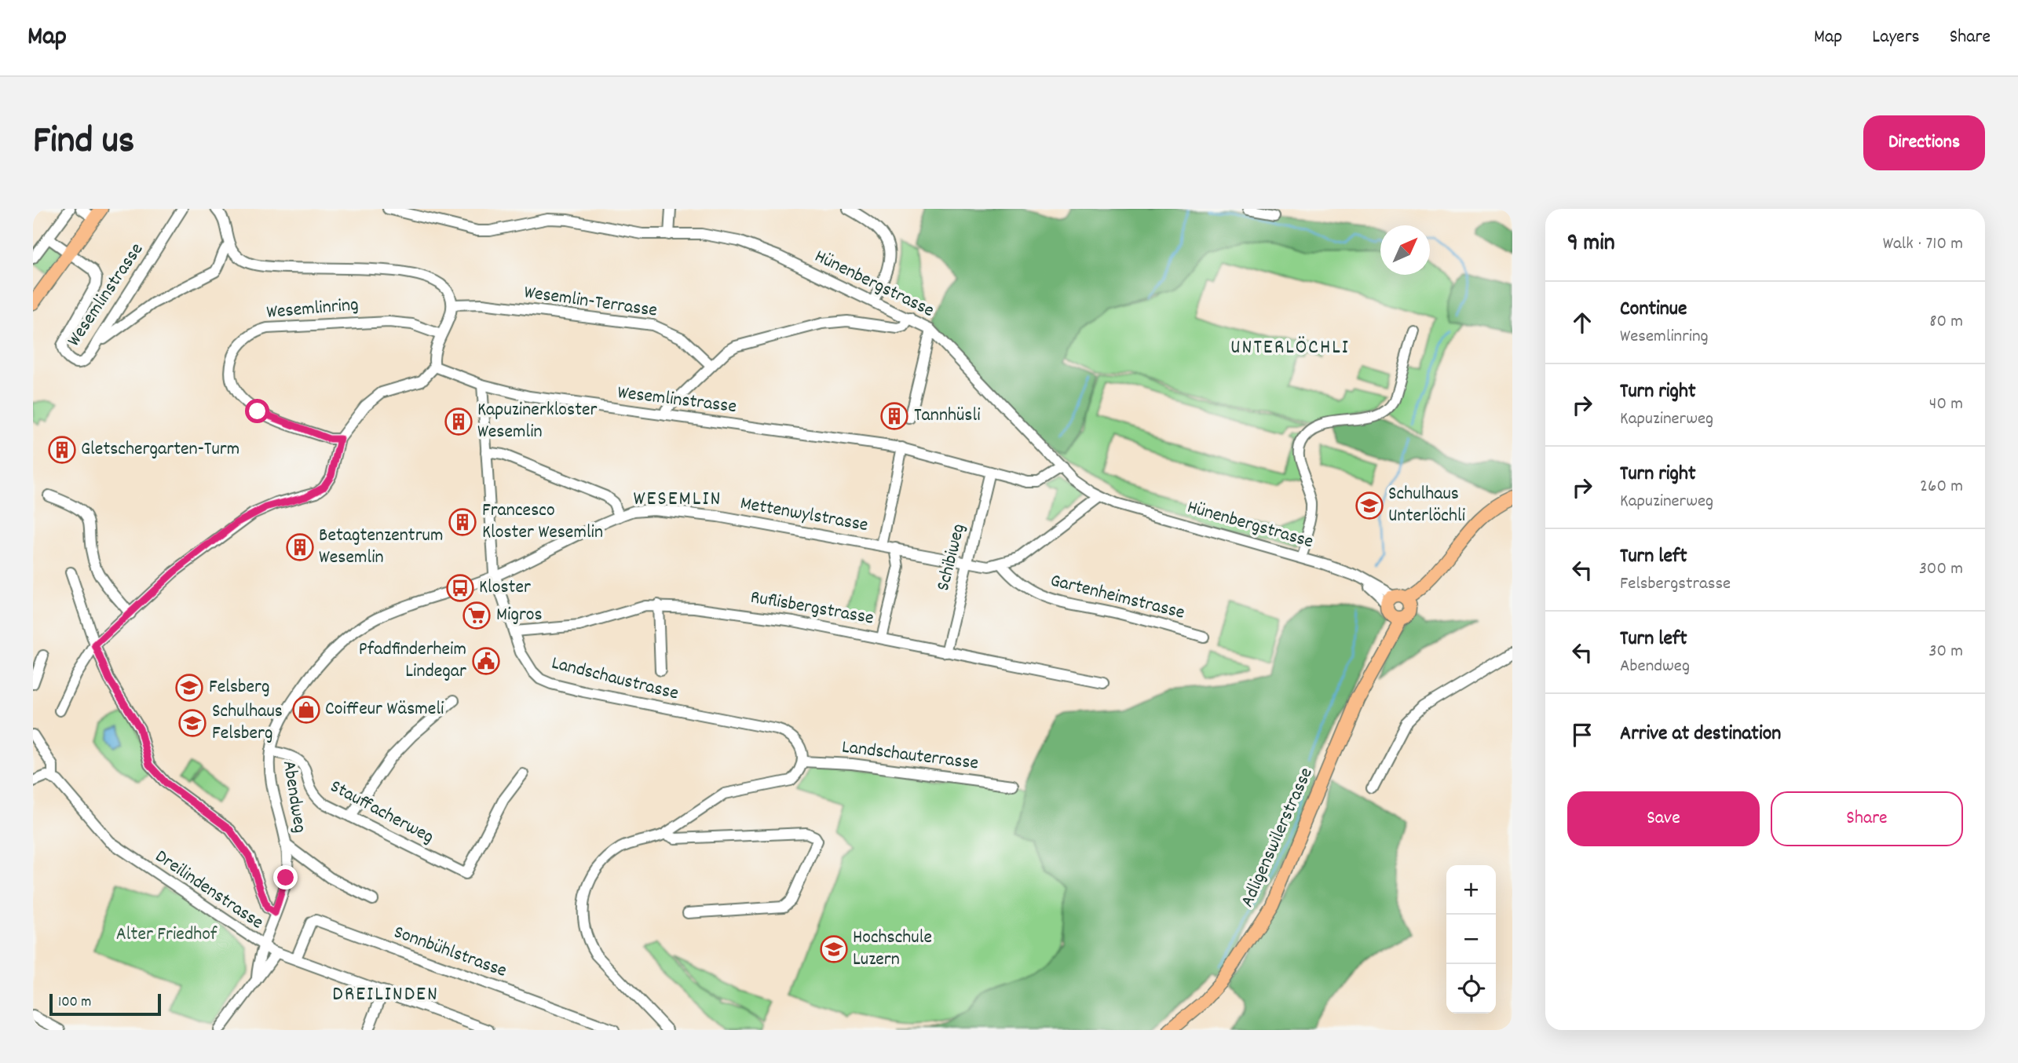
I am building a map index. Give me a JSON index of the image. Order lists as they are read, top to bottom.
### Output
{
  "streets": {
    "main road": ["Adligenswilerstrasse"],
    "street": [
      "Hünenbergstrasse",
      "Wesemlinstrasse",
      "Wesemlin-Terrasse",
      "Wesemlinring",
      "Mettenwylstrasse",
      "Schibiweg",
      "Gartenheimstrasse",
      "Ruflisbergstrasse",
      "Landschaustrasse",
      "Landschauterrasse",
      "Abendweg",
      "Stauffacherweg",
      "Dreilindenstrasse",
      "Sonnbühlstrasse"
    ]
  },
  "crossings": [
    ["Hünenbergstrasse", "Wesemlinstrasse"],
    ["Hünenbergstrasse", "Mettenwylstrasse"],
    ["Hünenbergstrasse", "Adligenswilerstrasse"],
    ["Wesemlinstrasse", "Schibiweg"],
    ["Wesemlinstrasse", "Landschaustrasse"],
    ["Mettenwylstrasse", "Schibiweg"],
    ["Mettenwylstrasse", "Gartenheimstrasse"],
    ["Mettenwylstrasse", "Landschaustrasse"],
    ["Mettenwylstrasse", "Abendweg"],
    ["Schibiweg", "Ruflisbergstrasse"],
    ["Ruflisbergstrasse", "Landschaustrasse"],
    ["Landschaustrasse", "Landschauterrasse"],
    ["Landschaustrasse", "Abendweg"],
    ["Abendweg", "Stauffacherweg"],
    ["Abendweg", "Dreilindenstrasse"],
    ["Dreilindenstrasse", "Sonnbühlstrasse"]
  ],
  "districts": ["UNTERLÖCHLI", "WESEMLIN", "DREILINDEN"],
  "parks": ["Alter Friedhof"],
  "places": {
    "building": [
      "Tannhüsli",
      "Kapuzinerkloster Wesemlin",
      "Gletschergarten-Turm",
      "Francesco Kloster Wesemlin",
      "Betagtenzentrum Wesemlin"
    ],
    "school or university": [
      "Schulhaus Unterlöchli",
      "Felsberg",
      "Schulhaus Felsberg",
      "Hochschule Luzern"
    ],
    "bus stop": ["Kloster"],
    "supermarket": ["Migros"],
    "public building": ["Pfadfinderheim Lindegar"],
    "shop": ["Coiffeur Wäsmeli"]
  },
  "scale_bar": "100 m",
  "north": "top right",
  "page": {
    "header": "Map",
    "nav": ["Map", "Layers", "Share"],
    "title": "Find us",
    "buttons": [
      "Directions",
      ["Save", "Share"]
    ],
    "heading": ["9 min", "Walk · 710 m"],
    "list": [
      ["Continue", "Wesemlinring", "80 m"],
      ["Turn right", "Kapuzinerweg", "40 m"],
      ["Turn right", "Kapuzinerweg", "260 m"],
      ["Turn left", "Felsbergstrasse", "300 m"],
      ["Turn left", "Abendweg", "30 m"],
      "Arrive at destination"
    ],
    "map_buttons": ["+", "−"],
    "scale": "100 m"
  }
}
